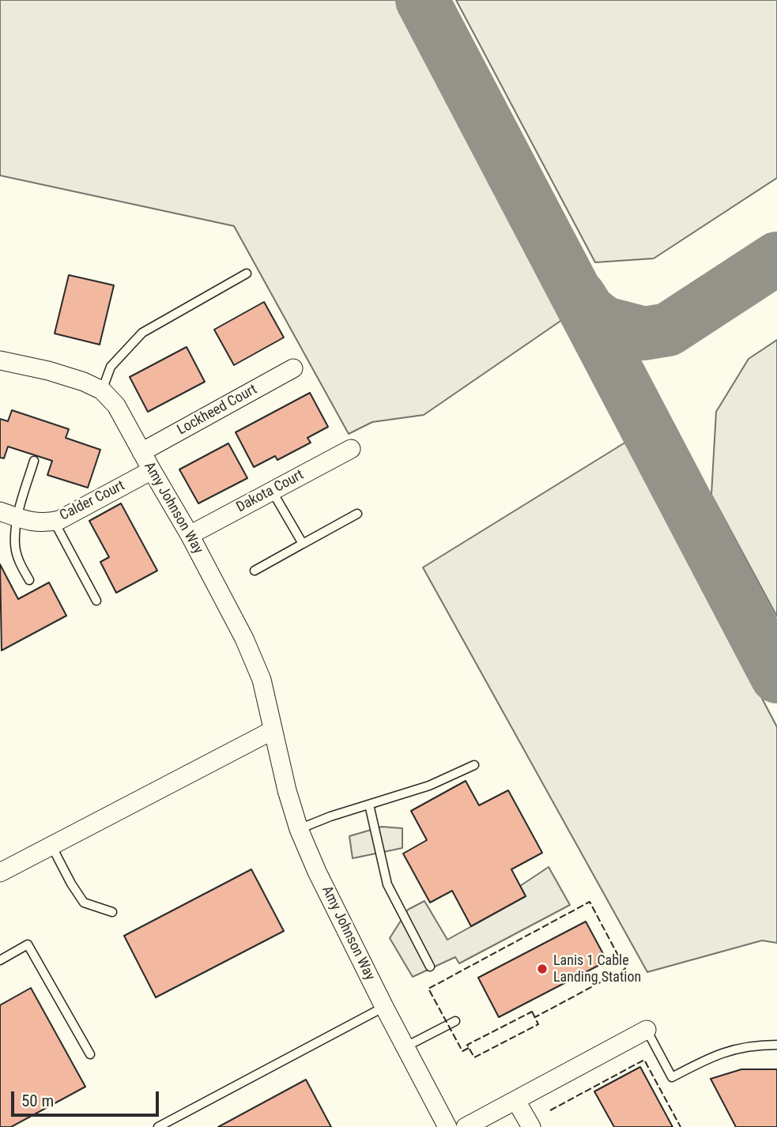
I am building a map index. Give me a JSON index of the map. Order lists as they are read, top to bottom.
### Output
{
  "streets": {
    "street": [
      "Lockheed Court",
      "Dakota Court",
      "Calder Court",
      "Amy Johnson Way"
    ]
  },
  "crossings": [
    ["Lockheed Court", "Amy Johnson Way"],
    ["Dakota Court", "Amy Johnson Way"],
    ["Calder Court", "Amy Johnson Way"]
  ],
  "places": ["Lanis 1 Cable Landing Station"],
  "scale_bar": "50 m"
}
